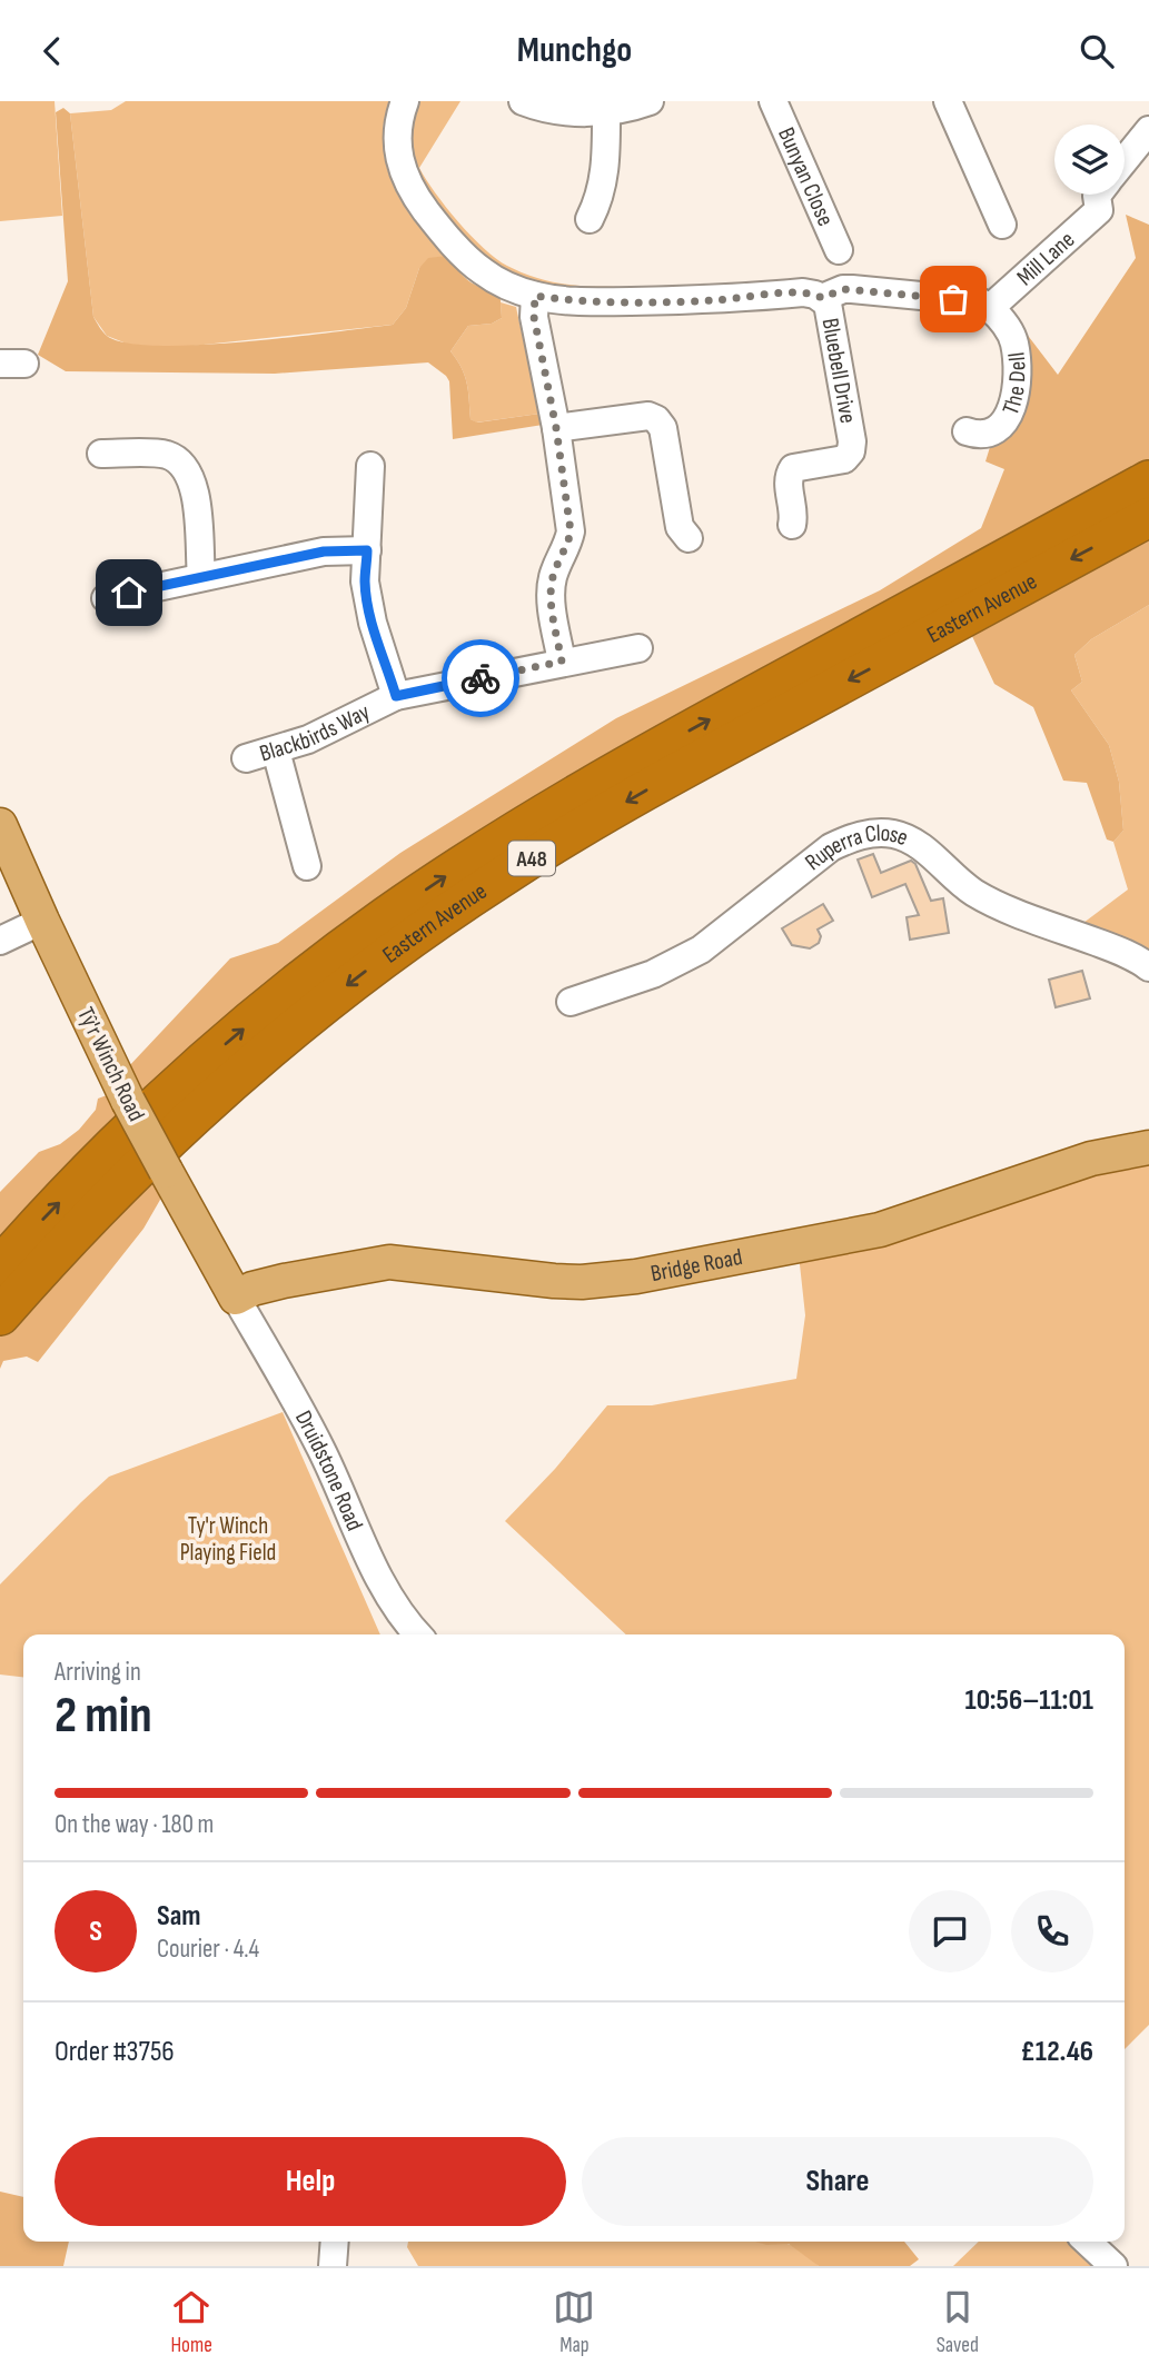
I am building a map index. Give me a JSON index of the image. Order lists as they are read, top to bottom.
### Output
{
  "streets": {
    "highway": ["Eastern Avenue", "A48"],
    "main road": ["Tŷ'r Winch Road", "Bridge Road"],
    "street": [
      "Bunyan Close",
      "Mill Lane",
      "Bluebell Drive",
      "The Dell",
      "Blackbirds Way",
      "Ruperra Close",
      "Druidstone Road"
    ]
  },
  "crossings": [
    ["Mill Lane", "The Dell"],
    ["Tŷ'r Winch Road", "Bridge Road"],
    ["Tŷ'r Winch Road", "Druidstone Road"],
    ["Bridge Road", "Druidstone Road"]
  ],
  "parks": ["Ty'r Winch Playing Field"],
  "page": {
    "header": "Munchgo",
    "heading": ["2 min", "Arriving in", "10:56–11:01"],
    "panel": [
      "Sam",
      "Courier · 4.4",
      "Order #3756",
      "£12.46"
    ],
    "bar": "On the way · 180 m",
    "round": "S",
    "buttons": ["Help", "Share"],
    "tabs": ["Home", "Map", "Saved"]
  }
}
